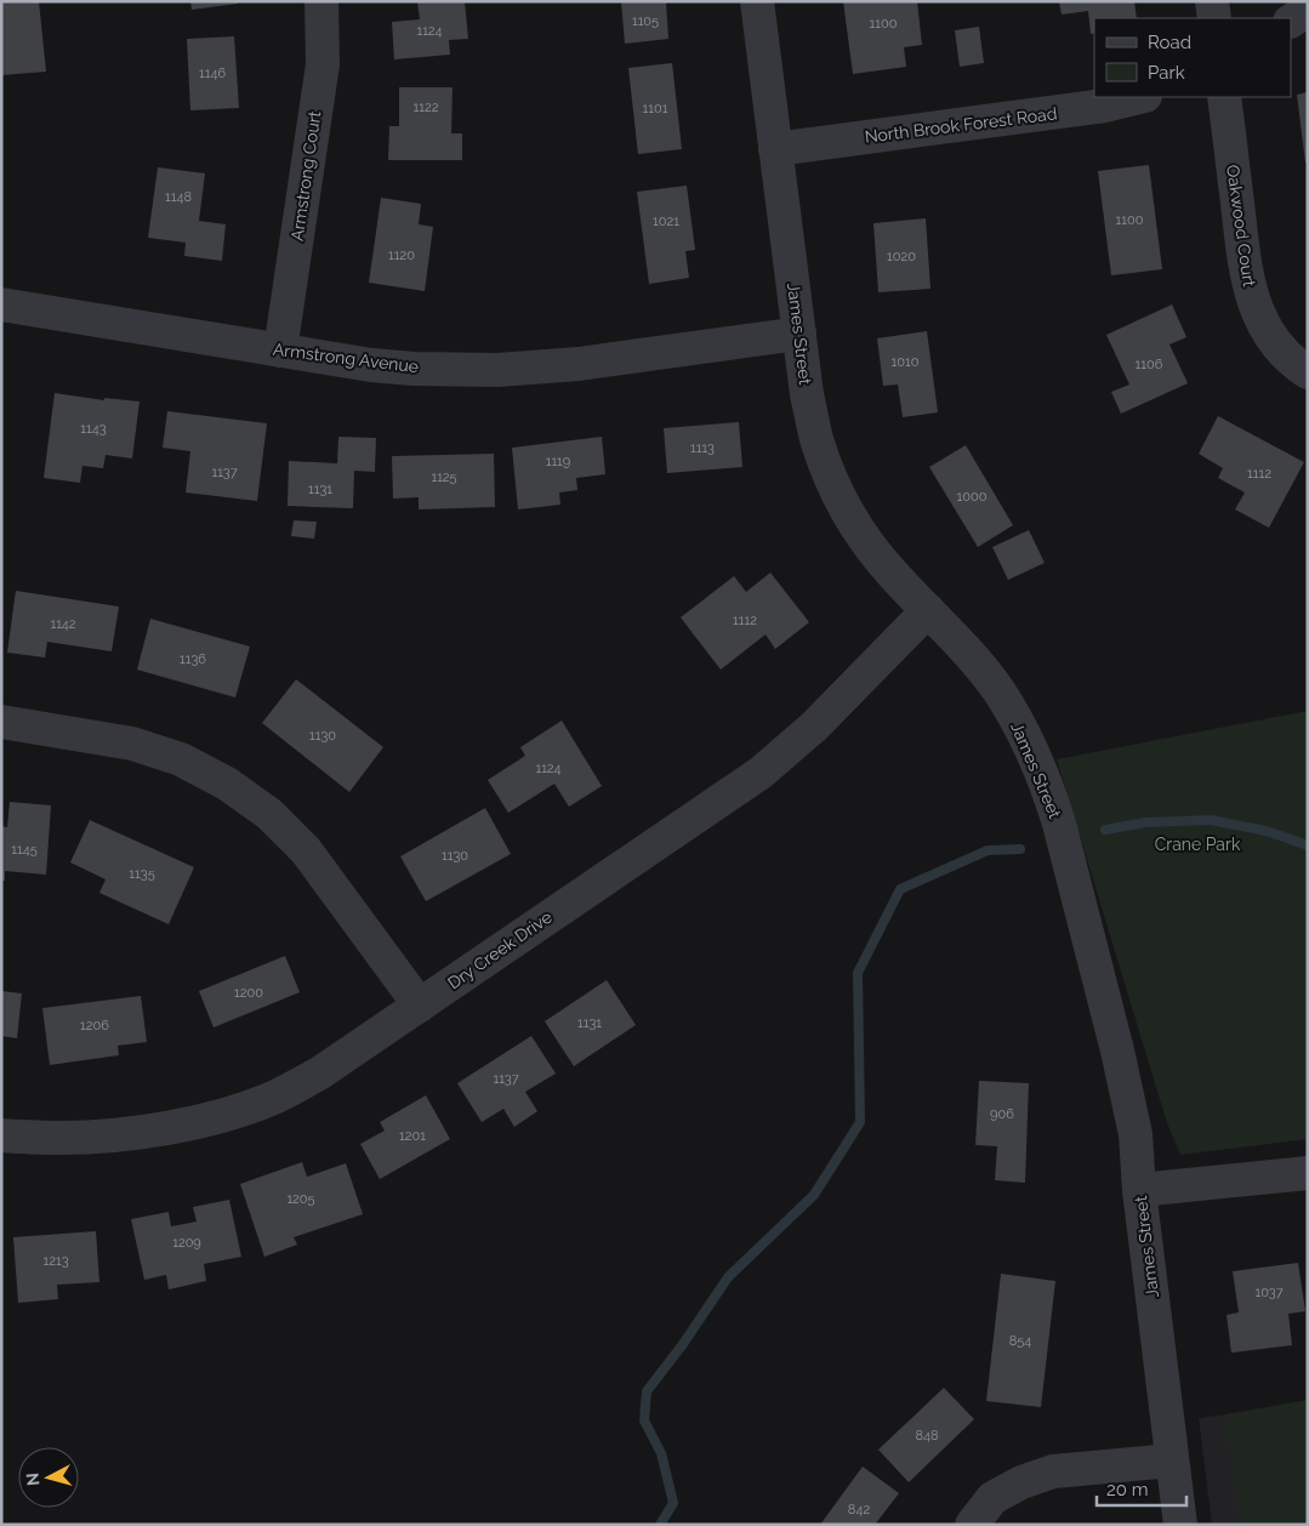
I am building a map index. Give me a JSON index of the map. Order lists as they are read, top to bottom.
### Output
{
  "streets": {
    "street": [
      "North Brook Forest Road",
      "Armstrong Court",
      "Oakwood Court",
      "James Street",
      "Armstrong Avenue",
      "Dry Creek Drive"
    ]
  },
  "crossings": [
    ["North Brook Forest Road", "James Street"],
    ["Armstrong Court", "Armstrong Avenue"],
    ["James Street", "Armstrong Avenue"],
    ["James Street", "Dry Creek Drive"]
  ],
  "parks": ["Crane Park"],
  "house_numbers": [
    "1105",
    "1100",
    "1124",
    "1146",
    "1122",
    "1101",
    "1148",
    "1100",
    "1021",
    "1120",
    "1020",
    "1010",
    "1106",
    "1143",
    "1113",
    "1119",
    "1137",
    "1112",
    "1125",
    "1131",
    "1000",
    "1112",
    "1142",
    "1136",
    "1130",
    "1124",
    "1145",
    "1130",
    "1135",
    "1200",
    "1131",
    "1206",
    "1137",
    "906",
    "1201",
    "1205",
    "1209",
    "1213",
    "1037",
    "854",
    "848",
    "842"
  ],
  "legend": ["Road", "Park"],
  "scale_bar": "20 m",
  "north": "left"
}
